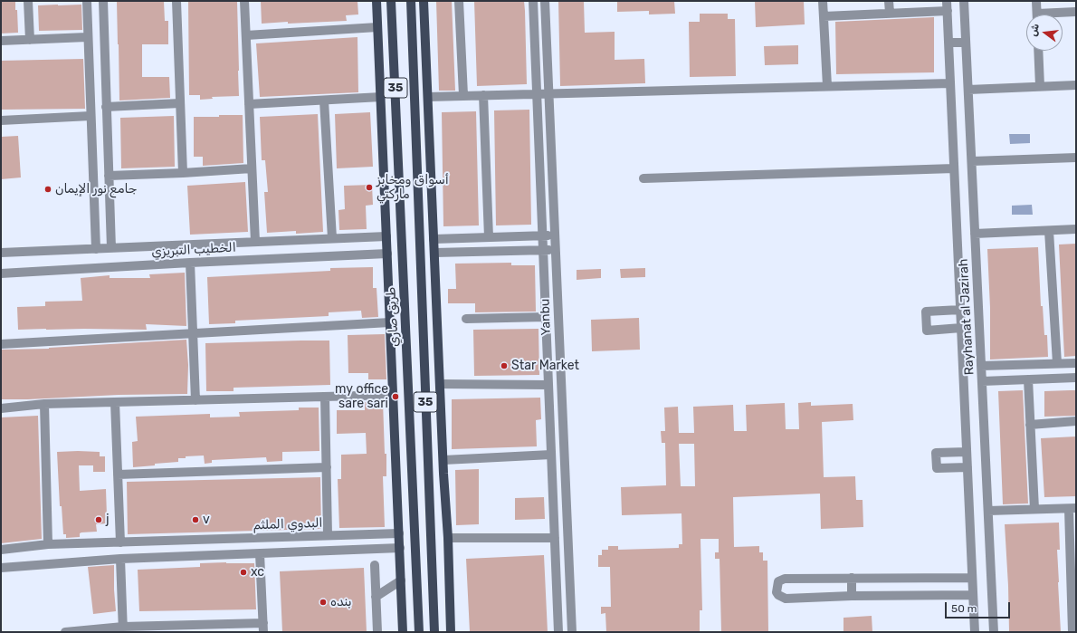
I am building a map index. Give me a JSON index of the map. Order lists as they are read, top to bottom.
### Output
{
  "streets": {
    "main road": ["35", "طريق صاري"],
    "street": [
      "الخطيب التبريزي",
      "Yanbu",
      "Rayhanat al Jazirah",
      "البدوي الملثم"
    ]
  },
  "places": [
    "أسواق ومخابز ماركتي",
    "جامع نور الإيمان",
    "Star Market",
    "my office sare sari",
    "j",
    "v",
    "xc",
    "بنده"
  ],
  "scale_bar": "50 m",
  "north": "left"
}
